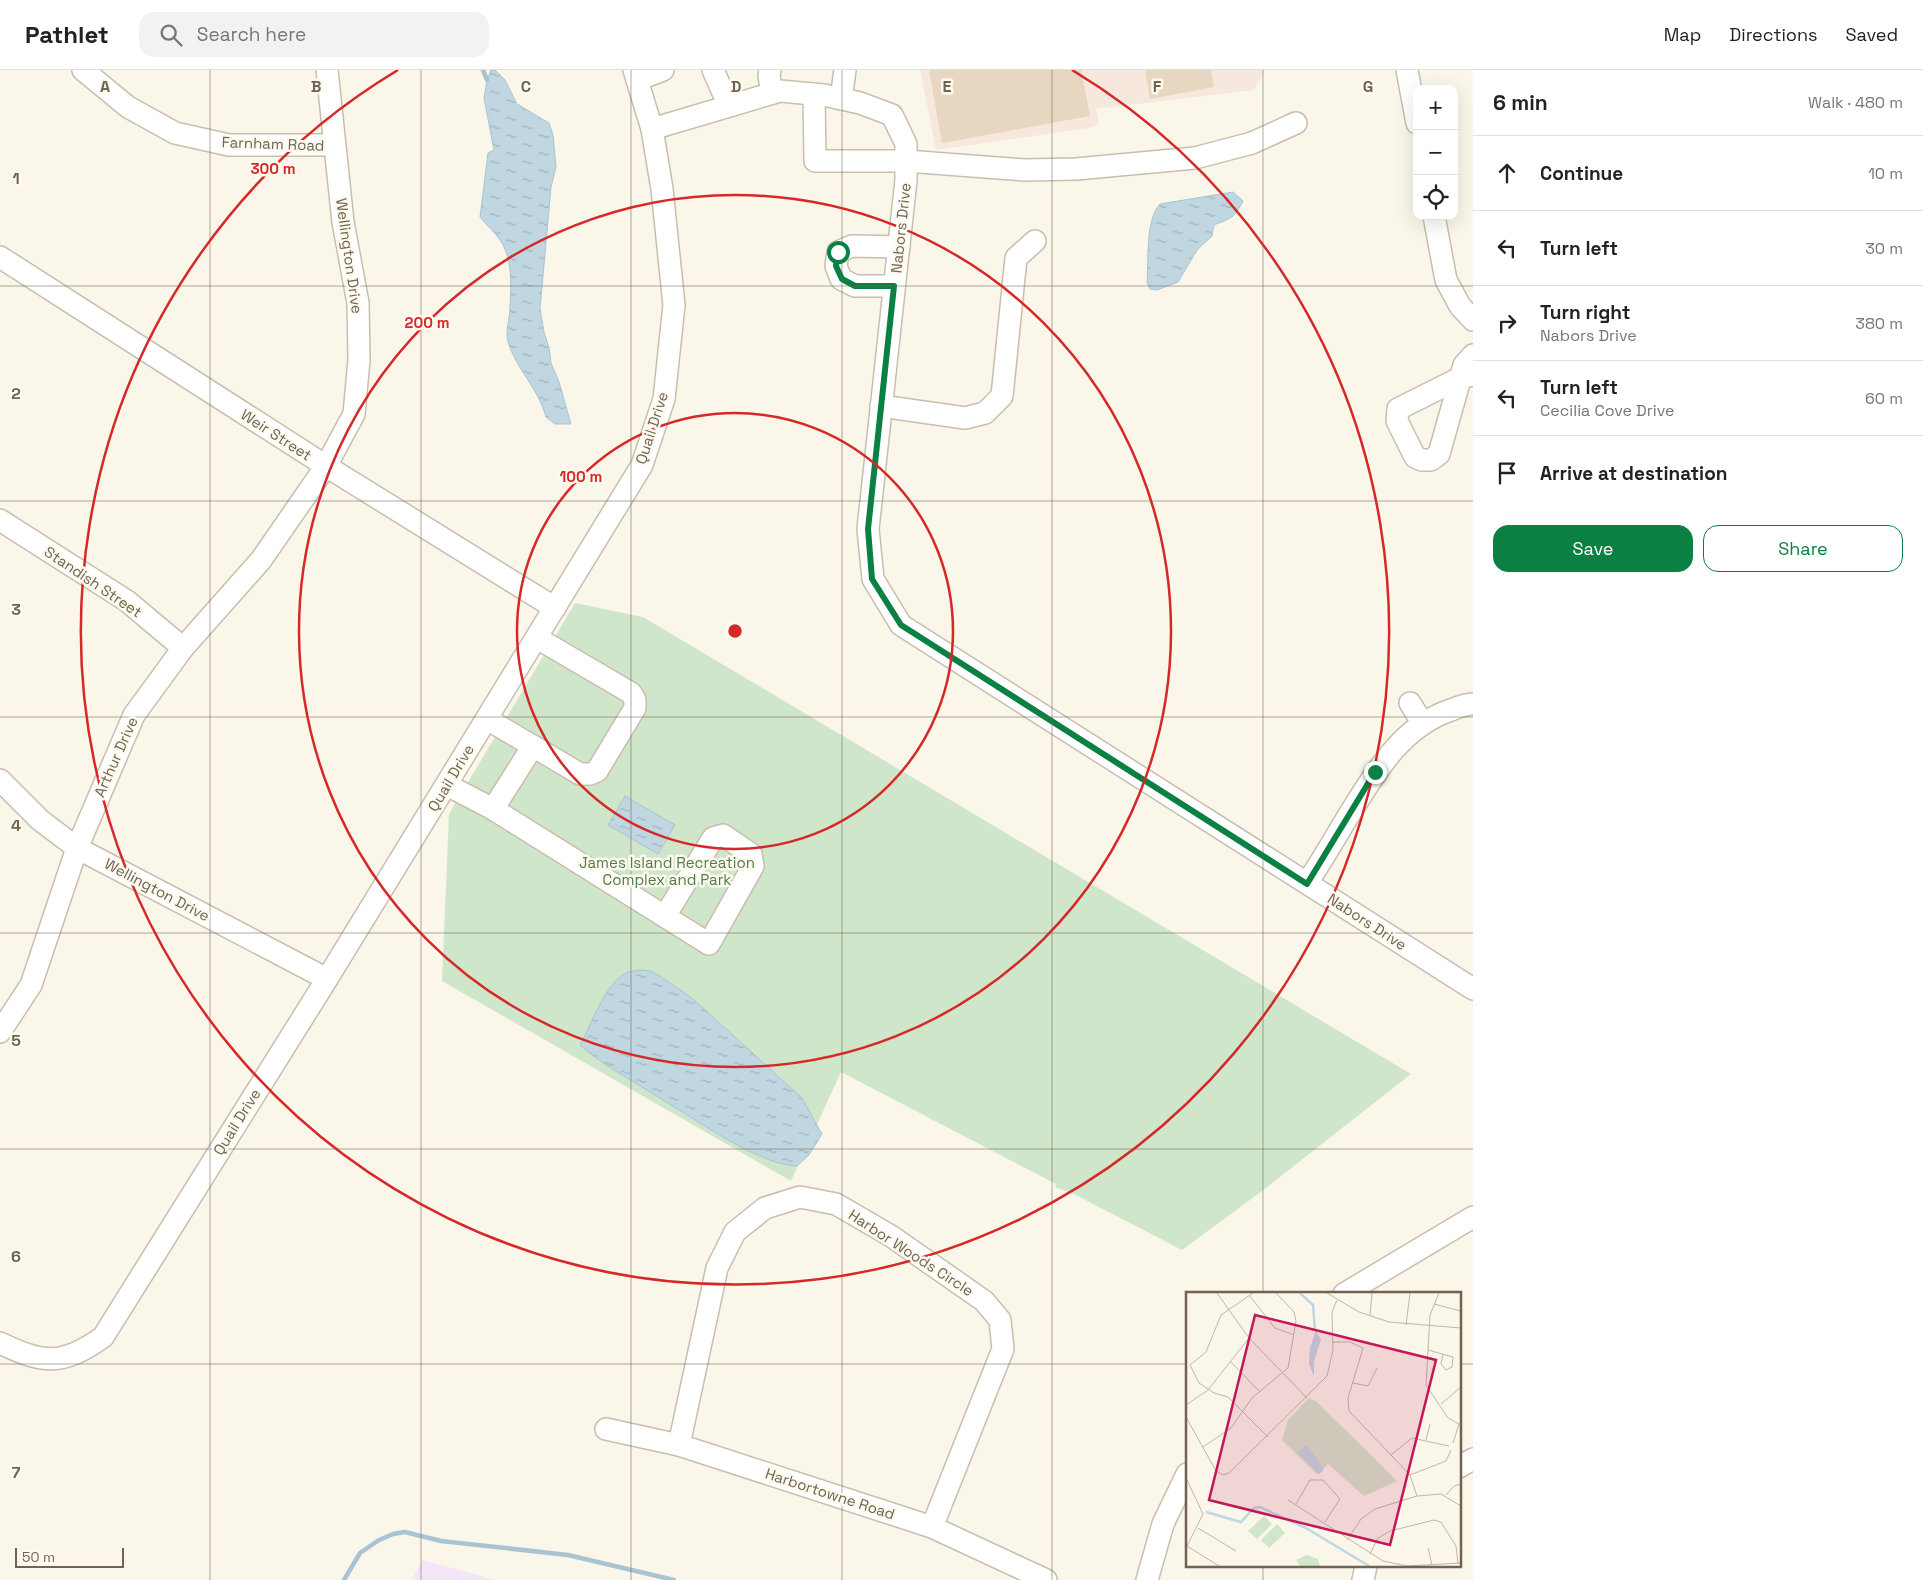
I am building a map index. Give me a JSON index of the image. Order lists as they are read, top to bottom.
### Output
{
  "streets": {
    "street": [
      "Farnham Road",
      "Nabors Drive",
      "Wellington Drive",
      "Quail Drive",
      "Weir Street",
      "Standish Street",
      "Arthur Drive",
      "Harbor Woods Circle",
      "Harbortowne Road"
    ]
  },
  "crossings": [
    ["Farnham Road", "Wellington Drive"],
    ["Nabors Drive", "Quail Drive"],
    ["Wellington Drive", "Quail Drive"],
    ["Wellington Drive", "Weir Street"],
    ["Wellington Drive", "Arthur Drive"],
    ["Quail Drive", "Weir Street"],
    ["Weir Street", "Arthur Drive"],
    ["Standish Street", "Arthur Drive"],
    ["Harbor Woods Circle", "Harbortowne Road"]
  ],
  "parks": ["James Island Recreation Complex and Park"],
  "scale_bar": "50 m",
  "page": {
    "header": "Pathlet",
    "search": "Search here",
    "nav": ["Map", "Directions", "Saved"],
    "heading": ["6 min", "Walk · 480 m"],
    "map_buttons": ["+", "−"],
    "list": [
      ["Continue", "10 m"],
      ["Turn left", "30 m"],
      ["Turn right", "Nabors Drive", "380 m"],
      ["Turn left", "Cecilia Cove Drive", "60 m"],
      "Arrive at destination"
    ],
    "buttons": ["Save", "Share"],
    "scale": "50 m"
  },
  "grid": {
    "columns": [
      "A",
      "B",
      "C",
      "D",
      "E",
      "F",
      "G"
    ],
    "rows": [
      "1",
      "2",
      "3",
      "4",
      "5",
      "6",
      "7"
    ]
  },
  "rings": ["300 m", "200 m", "100 m"]
}
